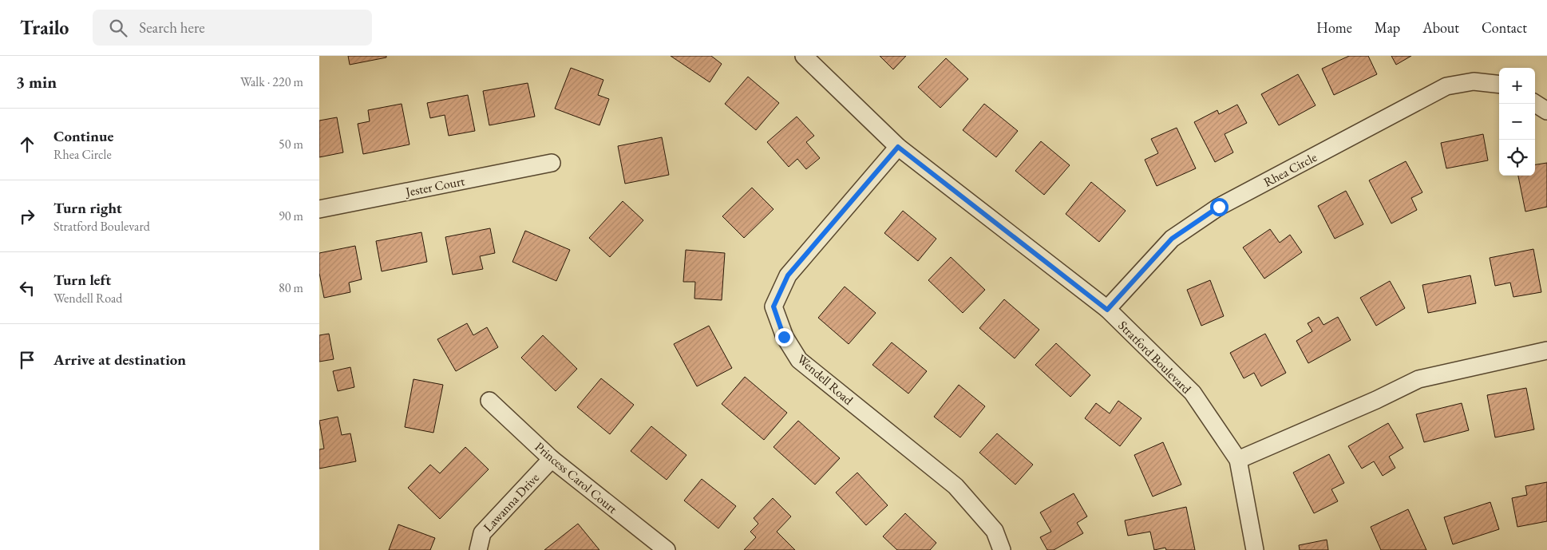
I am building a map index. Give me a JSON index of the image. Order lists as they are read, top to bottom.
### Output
{
  "streets": {
    "street": [
      "Rhea Circle",
      "Jester Court",
      "Stratford Boulevard",
      "Wendell Road",
      "Princess Carol Court",
      "Lawanna Drive"
    ]
  },
  "crossings": [
    ["Rhea Circle", "Stratford Boulevard"],
    ["Stratford Boulevard", "Wendell Road"],
    ["Princess Carol Court", "Lawanna Drive"]
  ],
  "page": {
    "header": "Trailo",
    "search": "Search here",
    "nav": [
      "Home",
      "Map",
      "About",
      "Contact"
    ],
    "heading": ["3 min", "Walk · 220 m"],
    "map_buttons": ["+", "−"],
    "list": [
      ["Continue", "Rhea Circle", "50 m"],
      ["Turn right", "Stratford Boulevard", "90 m"],
      ["Turn left", "Wendell Road", "80 m"],
      "Arrive at destination"
    ]
  }
}
